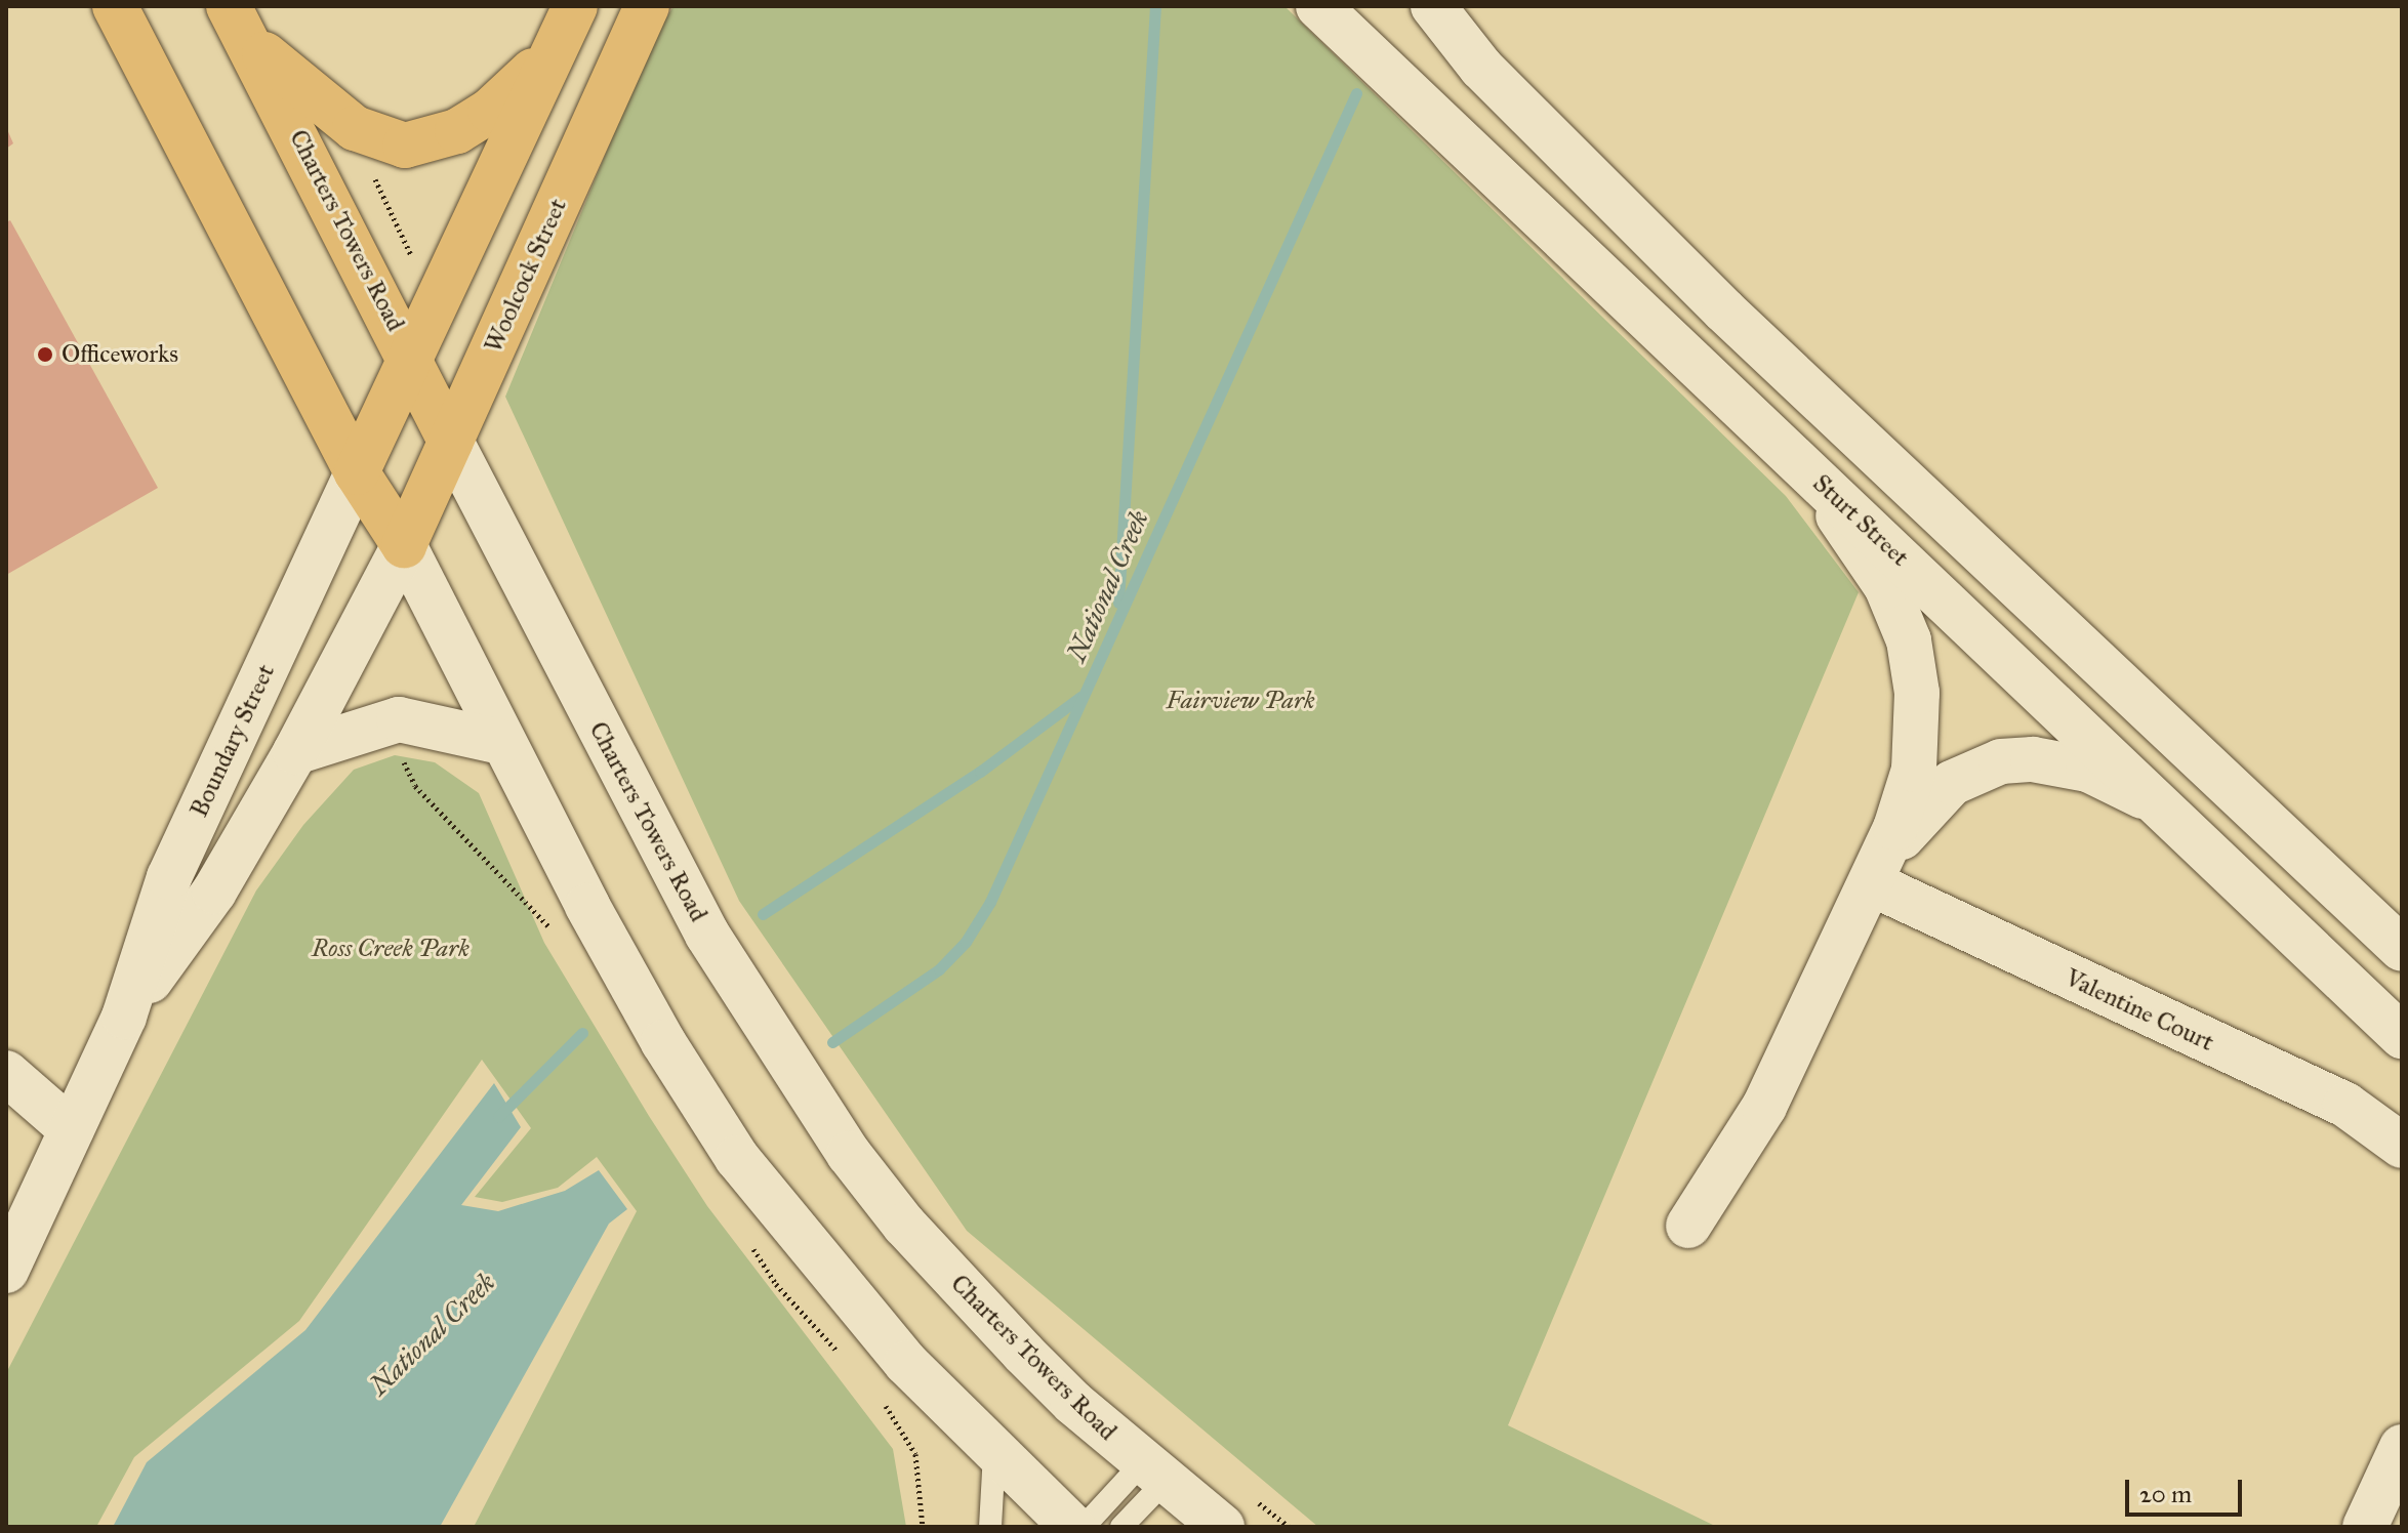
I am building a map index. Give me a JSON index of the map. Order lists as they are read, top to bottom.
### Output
{
  "streets": {
    "main road": [
      "Charters Towers Road",
      "Woolcock Street",
      "Sturt Street",
      "Boundary Street",
      "Valentine Court"
    ]
  },
  "crossings": [
    ["Charters Towers Road", "Woolcock Street"],
    ["Woolcock Street", "Boundary Street"]
  ],
  "water": ["National Creek"],
  "parks": ["Fairview Park", "Ross Creek Park"],
  "places": ["Officeworks"],
  "scale_bar": "20 m"
}
